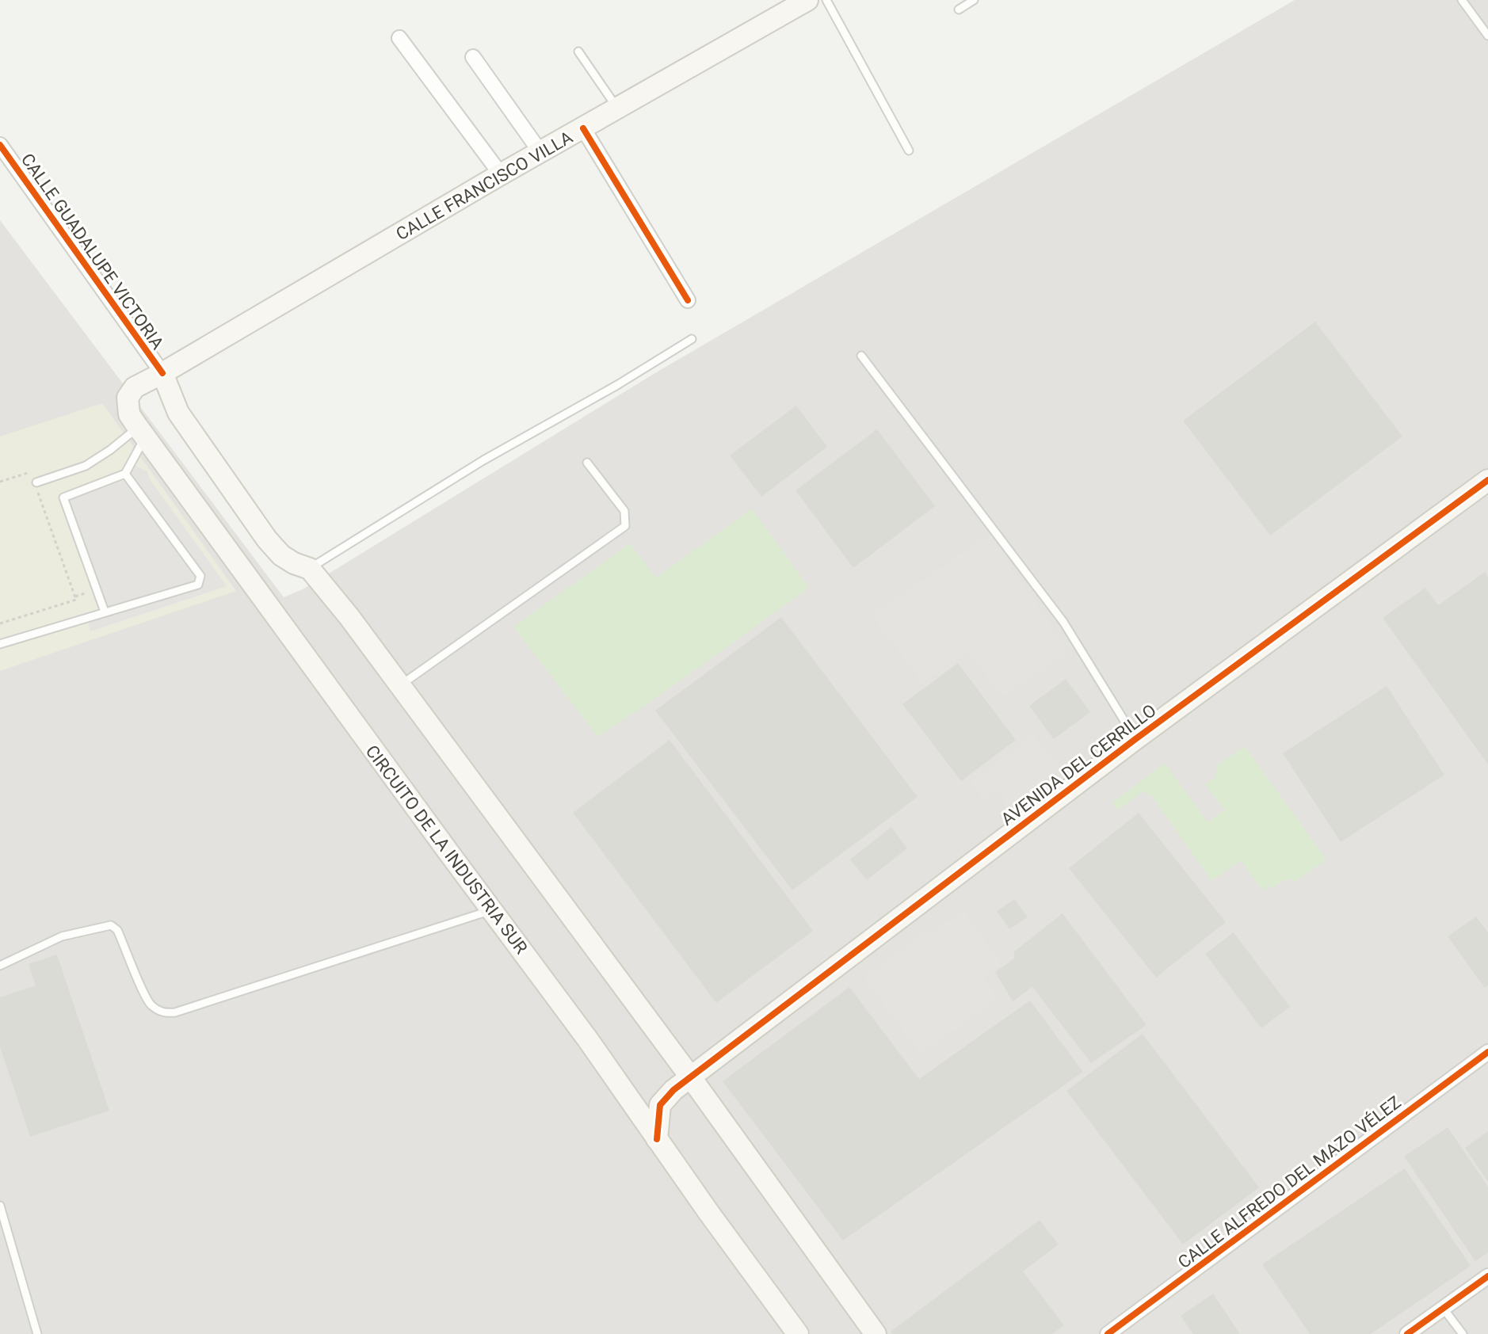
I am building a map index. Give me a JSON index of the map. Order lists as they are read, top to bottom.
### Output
{
  "streets": {
    "main road": ["CALLE FRANCISCO VILLA", "AVENIDA DEL CERRILLO", "CIRCUITO DE LA INDUSTRIA SUR"],
    "street": ["CALLE GUADALUPE VICTORIA", "CALLE ALFREDO DEL MAZO VÉLEZ"]
  },
  "crossings": [
    ["CALLE FRANCISCO VILLA", "CALLE GUADALUPE VICTORIA"],
    ["CALLE FRANCISCO VILLA", "CIRCUITO DE LA INDUSTRIA SUR"],
    ["CALLE GUADALUPE VICTORIA", "CIRCUITO DE LA INDUSTRIA SUR"],
    ["AVENIDA DEL CERRILLO", "CIRCUITO DE LA INDUSTRIA SUR"]
  ]
}
